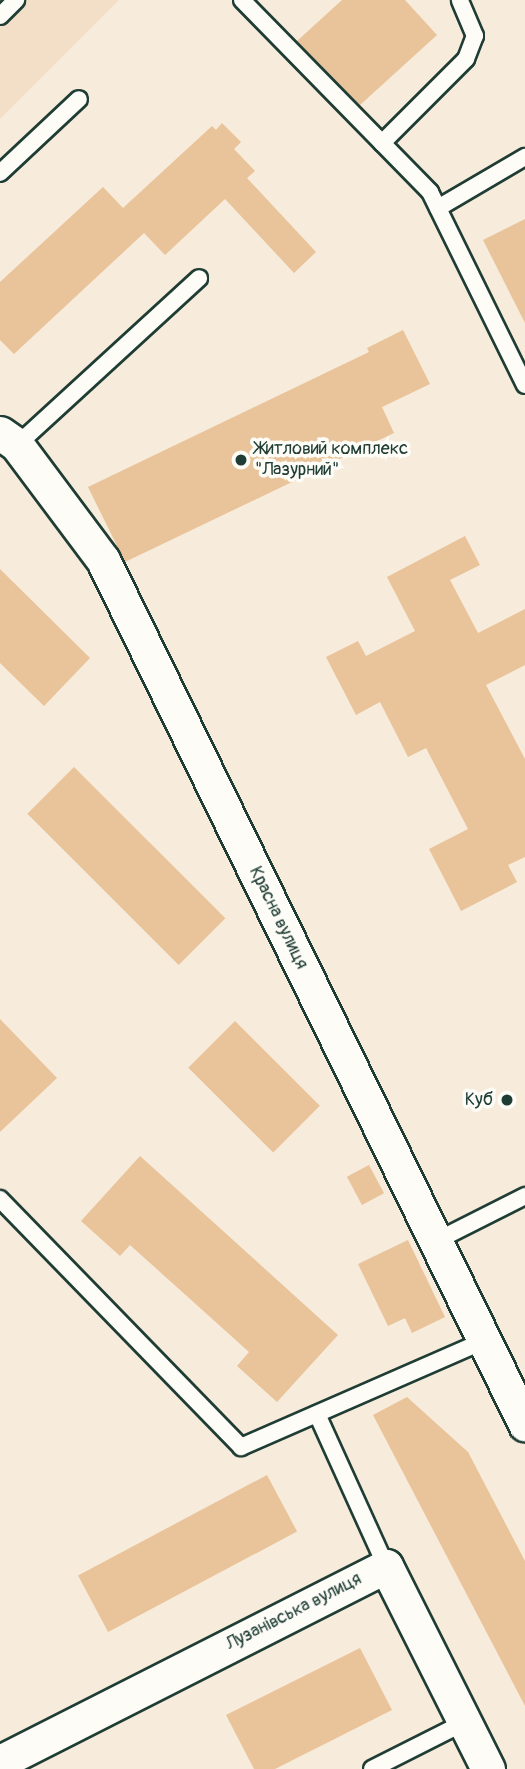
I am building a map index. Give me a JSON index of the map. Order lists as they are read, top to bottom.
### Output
{
  "streets": {
    "street": ["Красна вулиця", "Лузанівська вулиця"]
  },
  "places": ["Житловий комплекс \"Лазурний\"", "Куб"]
}
